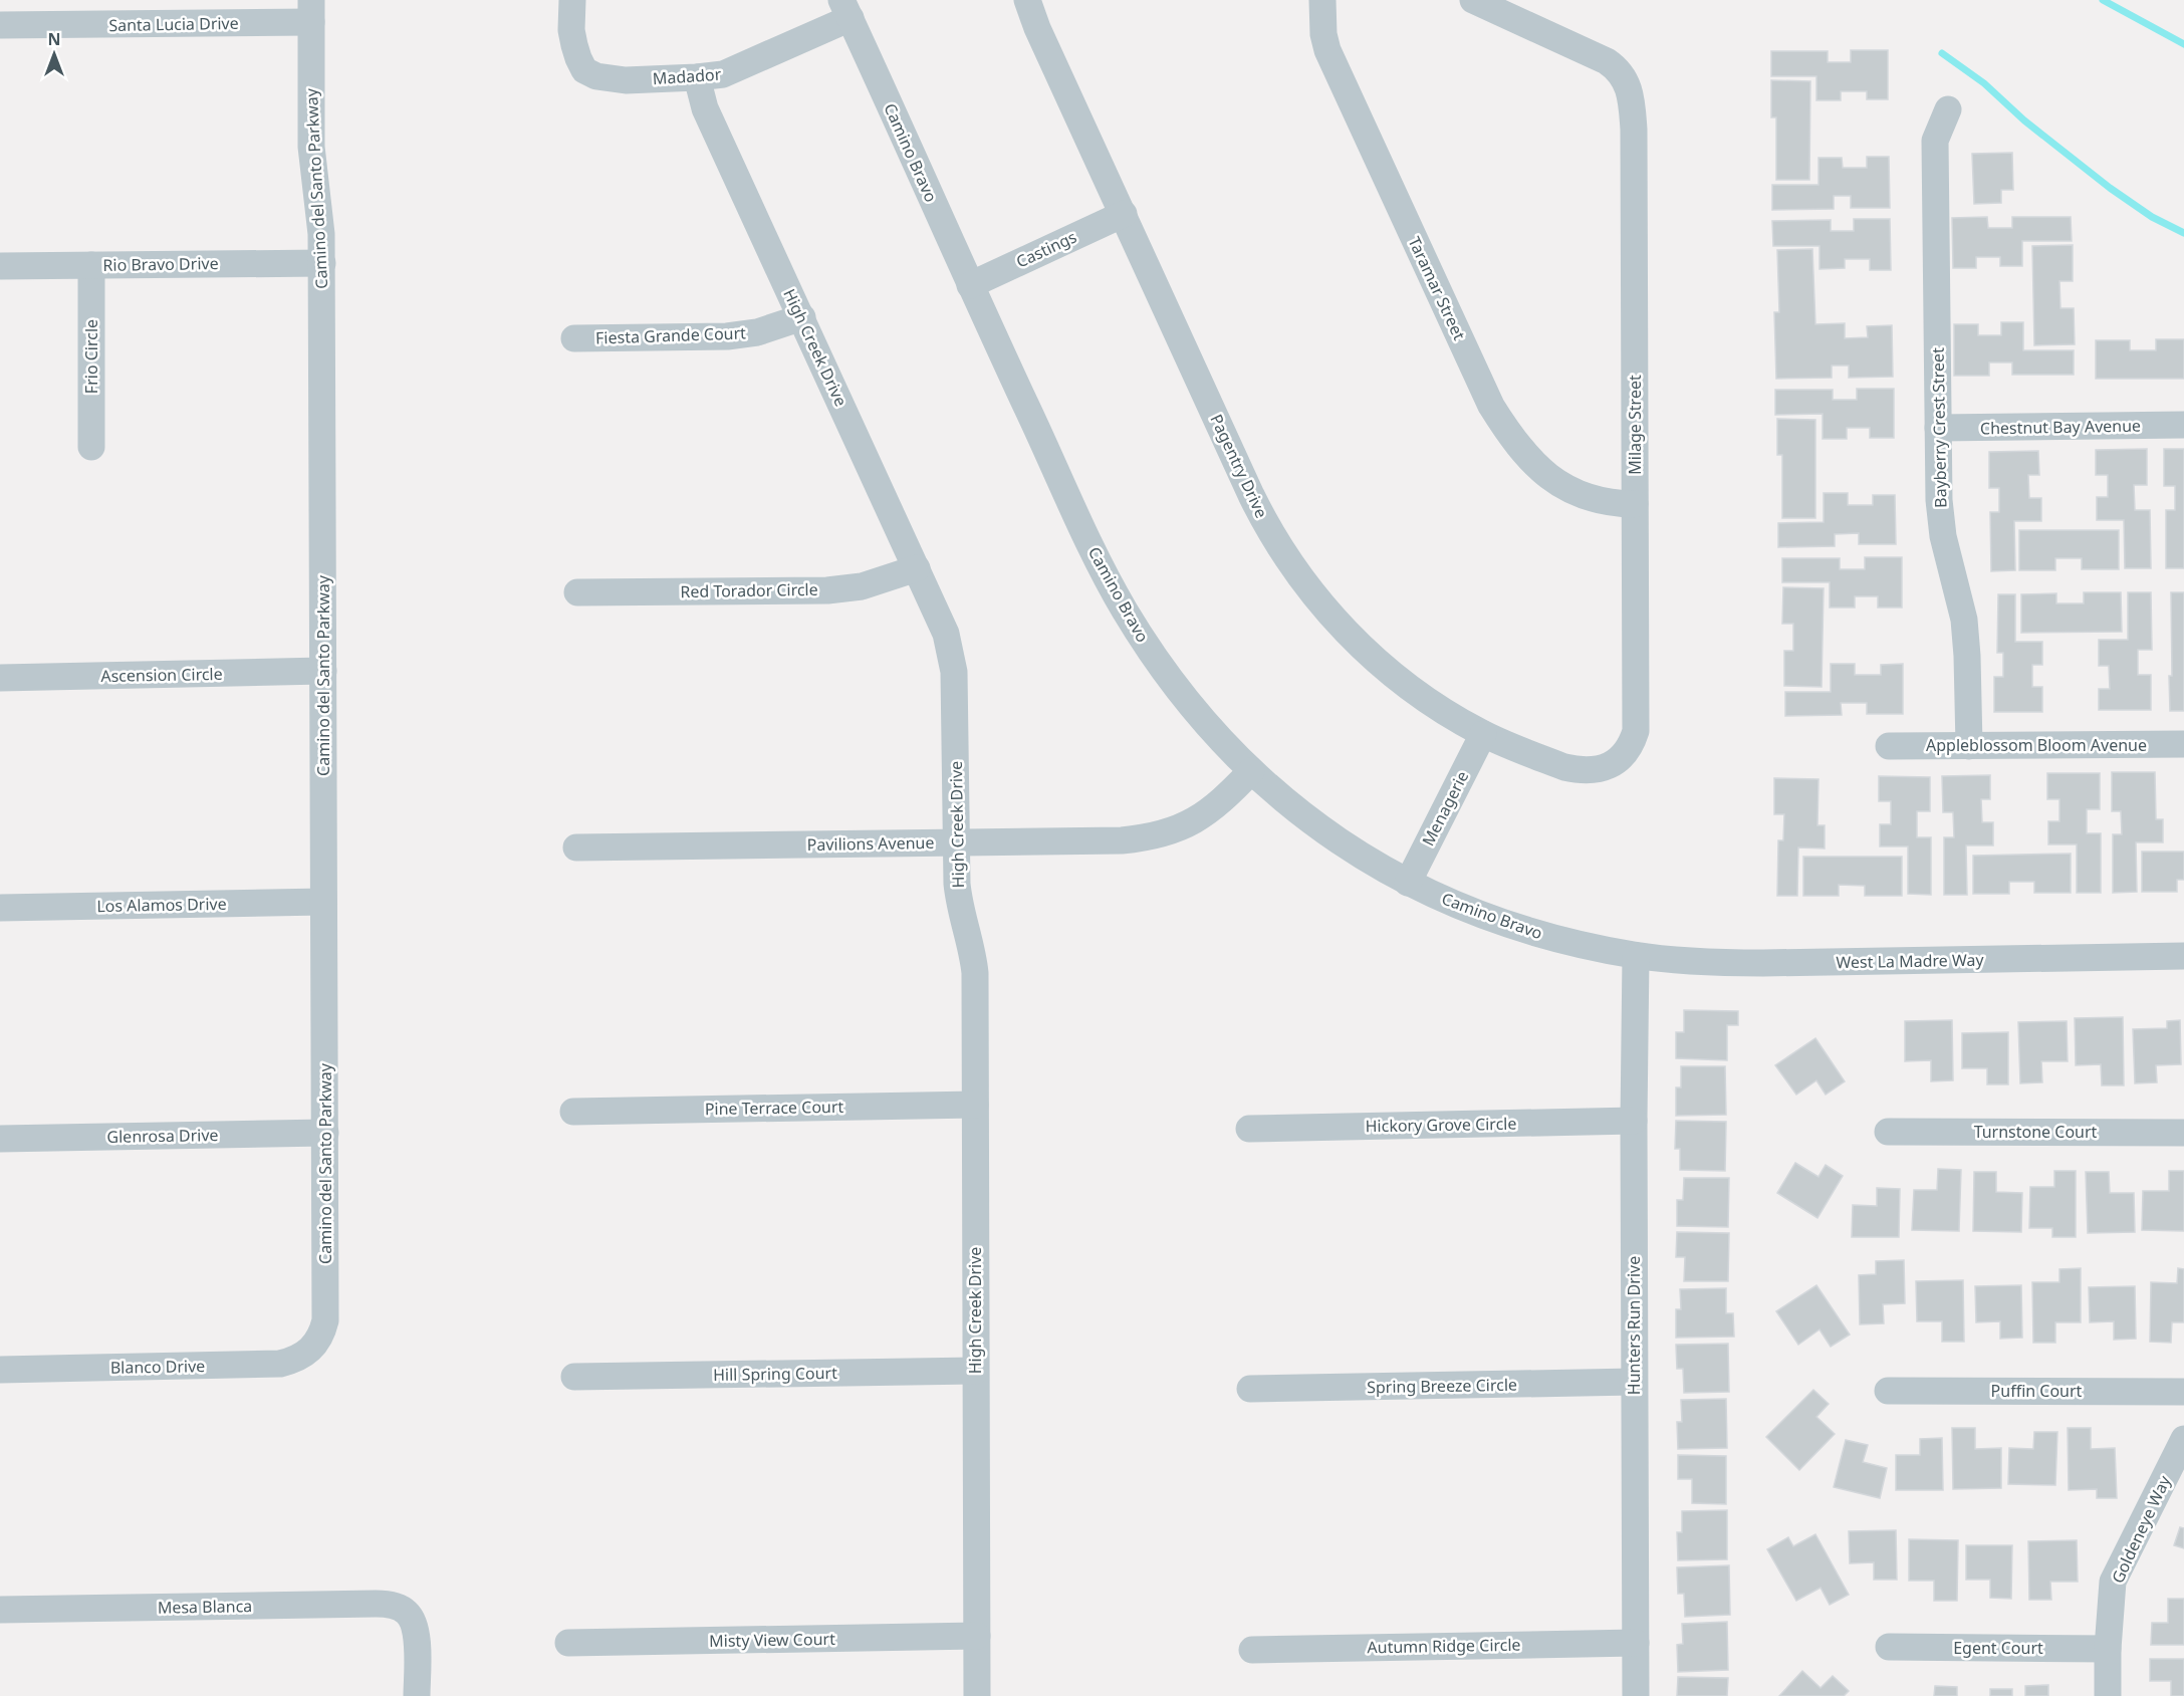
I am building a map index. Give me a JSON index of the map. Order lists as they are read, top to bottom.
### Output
{
  "streets": {
    "street": [
      "Santa Lucia Drive",
      "Madador",
      "Camino Bravo",
      "Camino del Santo Parkway",
      "Castings",
      "Rio Bravo Drive",
      "Taramar Street",
      "Fiesta Grande Court",
      "High Creek Drive",
      "Frio Circle",
      "Milage Street",
      "Chestnut Bay Avenue",
      "Bayberry Crest Street",
      "Pagentry Drive",
      "Red Torador Circle",
      "Ascension Circle",
      "Appleblossom Bloom Avenue",
      "Menagerie",
      "Pavilions Avenue",
      "Los Alamos Drive",
      "West La Madre Way",
      "Pine Terrace Court",
      "Hickory Grove Circle",
      "Turnstone Court",
      "Glenrosa Drive",
      "Hunters Run Drive",
      "Blanco Drive",
      "Hill Spring Court",
      "Spring Breeze Circle",
      "Puffin Court",
      "Goldeneye Way",
      "Mesa Blanca",
      "Misty View Court",
      "Autumn Ridge Circle",
      "Egent Court"
    ]
  },
  "crossings": [
    ["Santa Lucia Drive", "Camino del Santo Parkway"],
    ["Madador", "Camino Bravo"],
    ["Madador", "High Creek Drive"],
    ["Camino Bravo", "Castings"],
    ["Camino Bravo", "Menagerie"],
    ["Camino Bravo", "Pavilions Avenue"],
    ["Camino Bravo", "West La Madre Way"],
    ["Camino Bravo", "Hunters Run Drive"],
    ["Camino del Santo Parkway", "Rio Bravo Drive"],
    ["Camino del Santo Parkway", "Ascension Circle"],
    ["Camino del Santo Parkway", "Los Alamos Drive"],
    ["Camino del Santo Parkway", "Glenrosa Drive"],
    ["Camino del Santo Parkway", "Blanco Drive"],
    ["Castings", "Pagentry Drive"],
    ["Rio Bravo Drive", "Frio Circle"],
    ["Taramar Street", "Milage Street"],
    ["Fiesta Grande Court", "High Creek Drive"],
    ["High Creek Drive", "Red Torador Circle"],
    ["High Creek Drive", "Pavilions Avenue"],
    ["High Creek Drive", "Pine Terrace Court"],
    ["High Creek Drive", "Hill Spring Court"],
    ["High Creek Drive", "Misty View Court"],
    ["Milage Street", "Pagentry Drive"],
    ["Chestnut Bay Avenue", "Bayberry Crest Street"],
    ["Bayberry Crest Street", "Appleblossom Bloom Avenue"],
    ["Pagentry Drive", "Menagerie"],
    ["West La Madre Way", "Hunters Run Drive"],
    ["Hickory Grove Circle", "Hunters Run Drive"],
    ["Hunters Run Drive", "Spring Breeze Circle"],
    ["Hunters Run Drive", "Autumn Ridge Circle"],
    ["Goldeneye Way", "Egent Court"]
  ],
  "north": "top"
}
